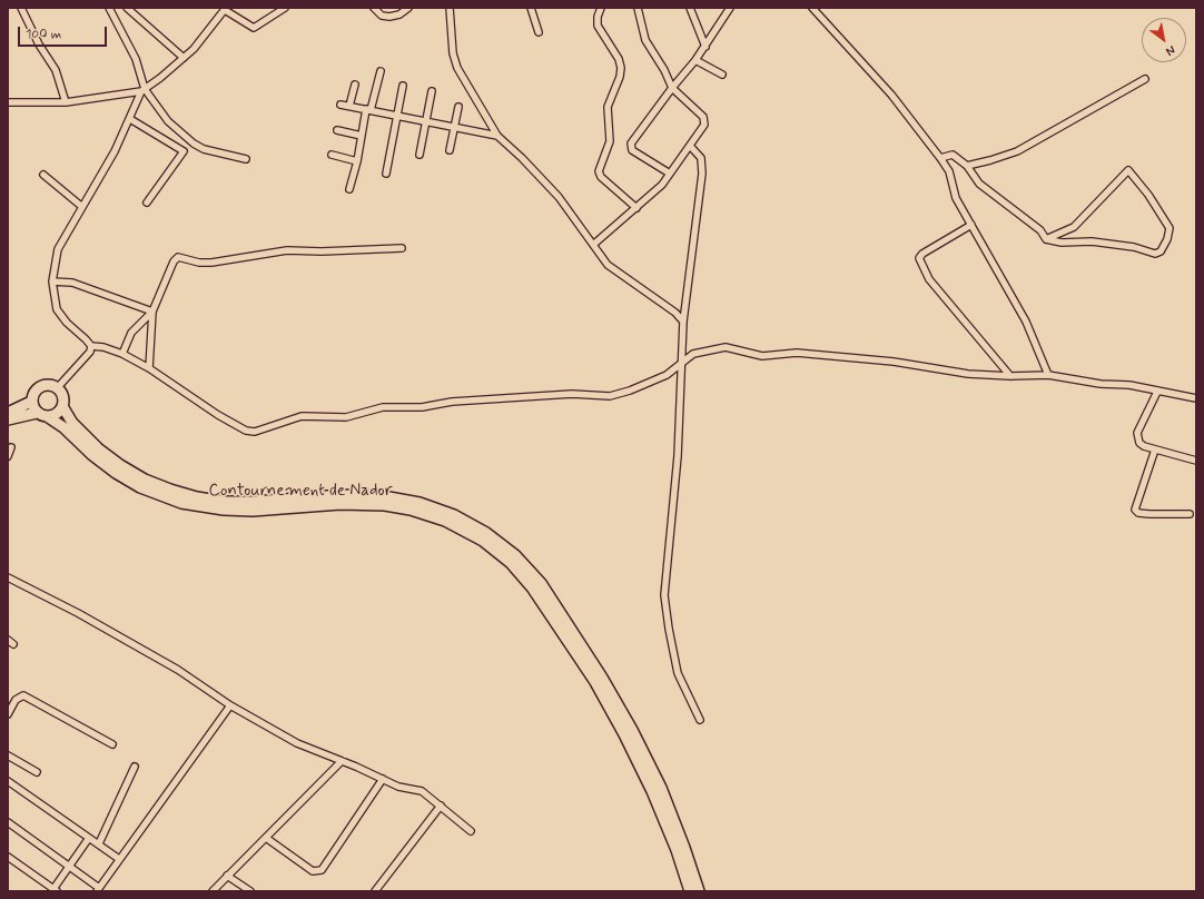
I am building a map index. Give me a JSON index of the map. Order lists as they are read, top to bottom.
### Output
{
  "streets": {
    "highway": ["Contournement de Nador"]
  },
  "scale_bar": "100 m",
  "north": "bottom right"
}
